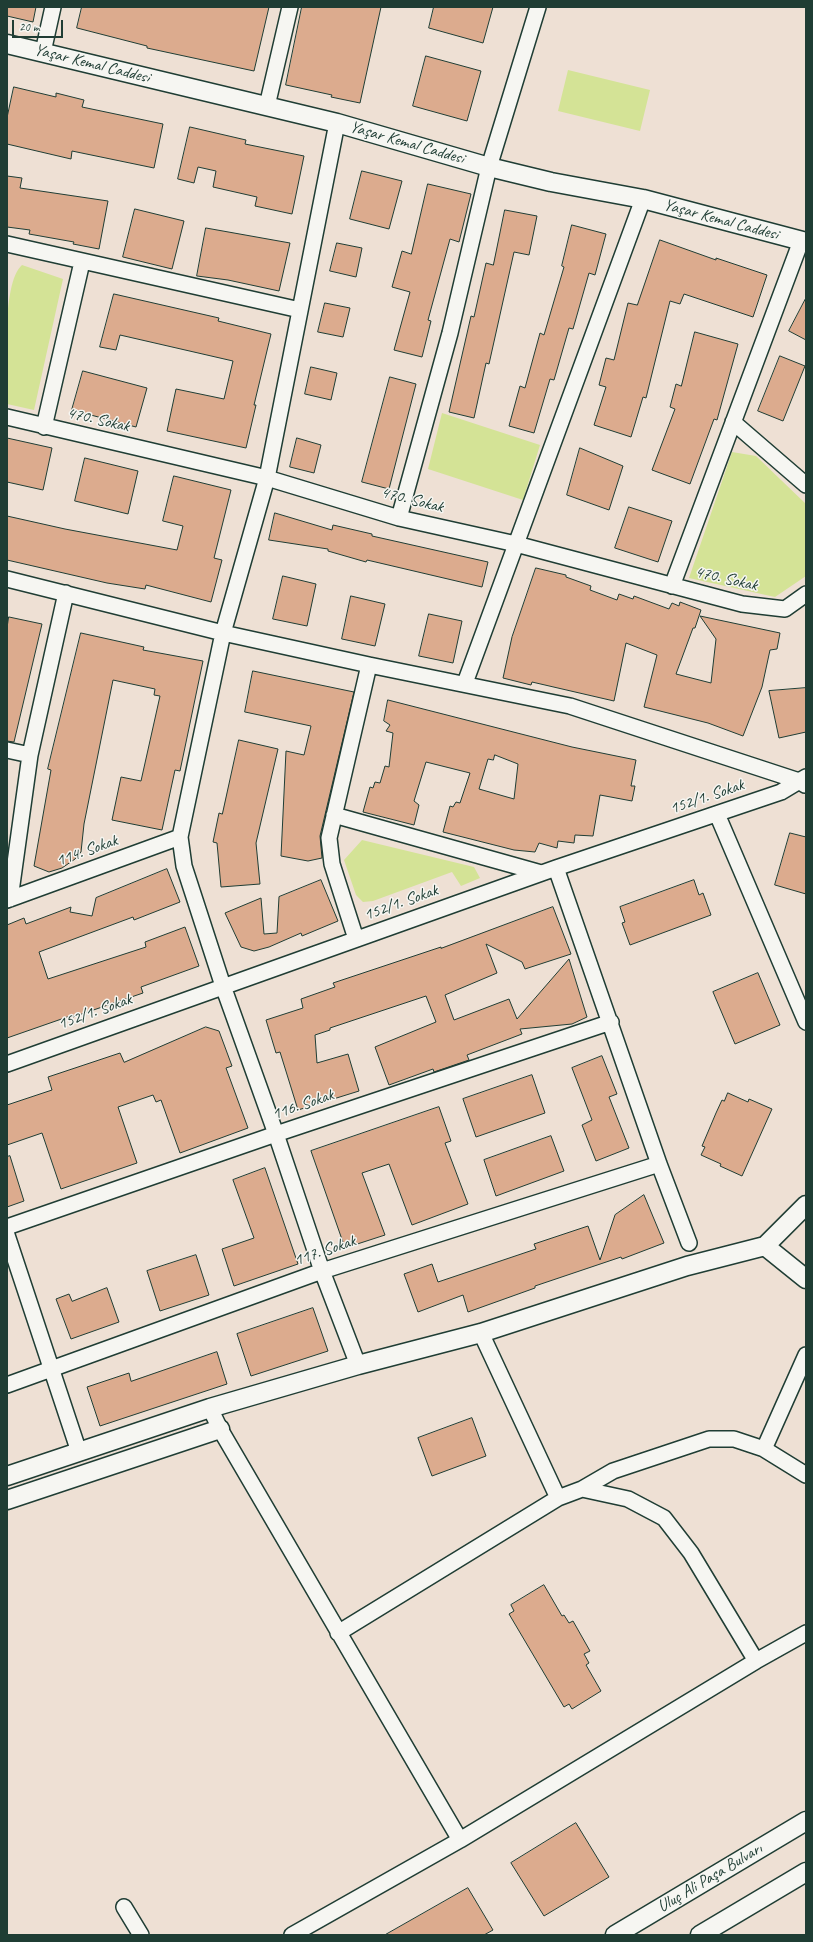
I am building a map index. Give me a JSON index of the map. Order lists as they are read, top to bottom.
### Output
{
  "streets": {
    "street": [
      "Yaşar Kemal Caddesi",
      "470. Sokak",
      "152/1. Sokak",
      "114. Sokak",
      "116. Sokak",
      "117. Sokak",
      "Uluç Ali Paşa Bulvarı"
    ]
  },
  "scale_bar": "20 m"
}
